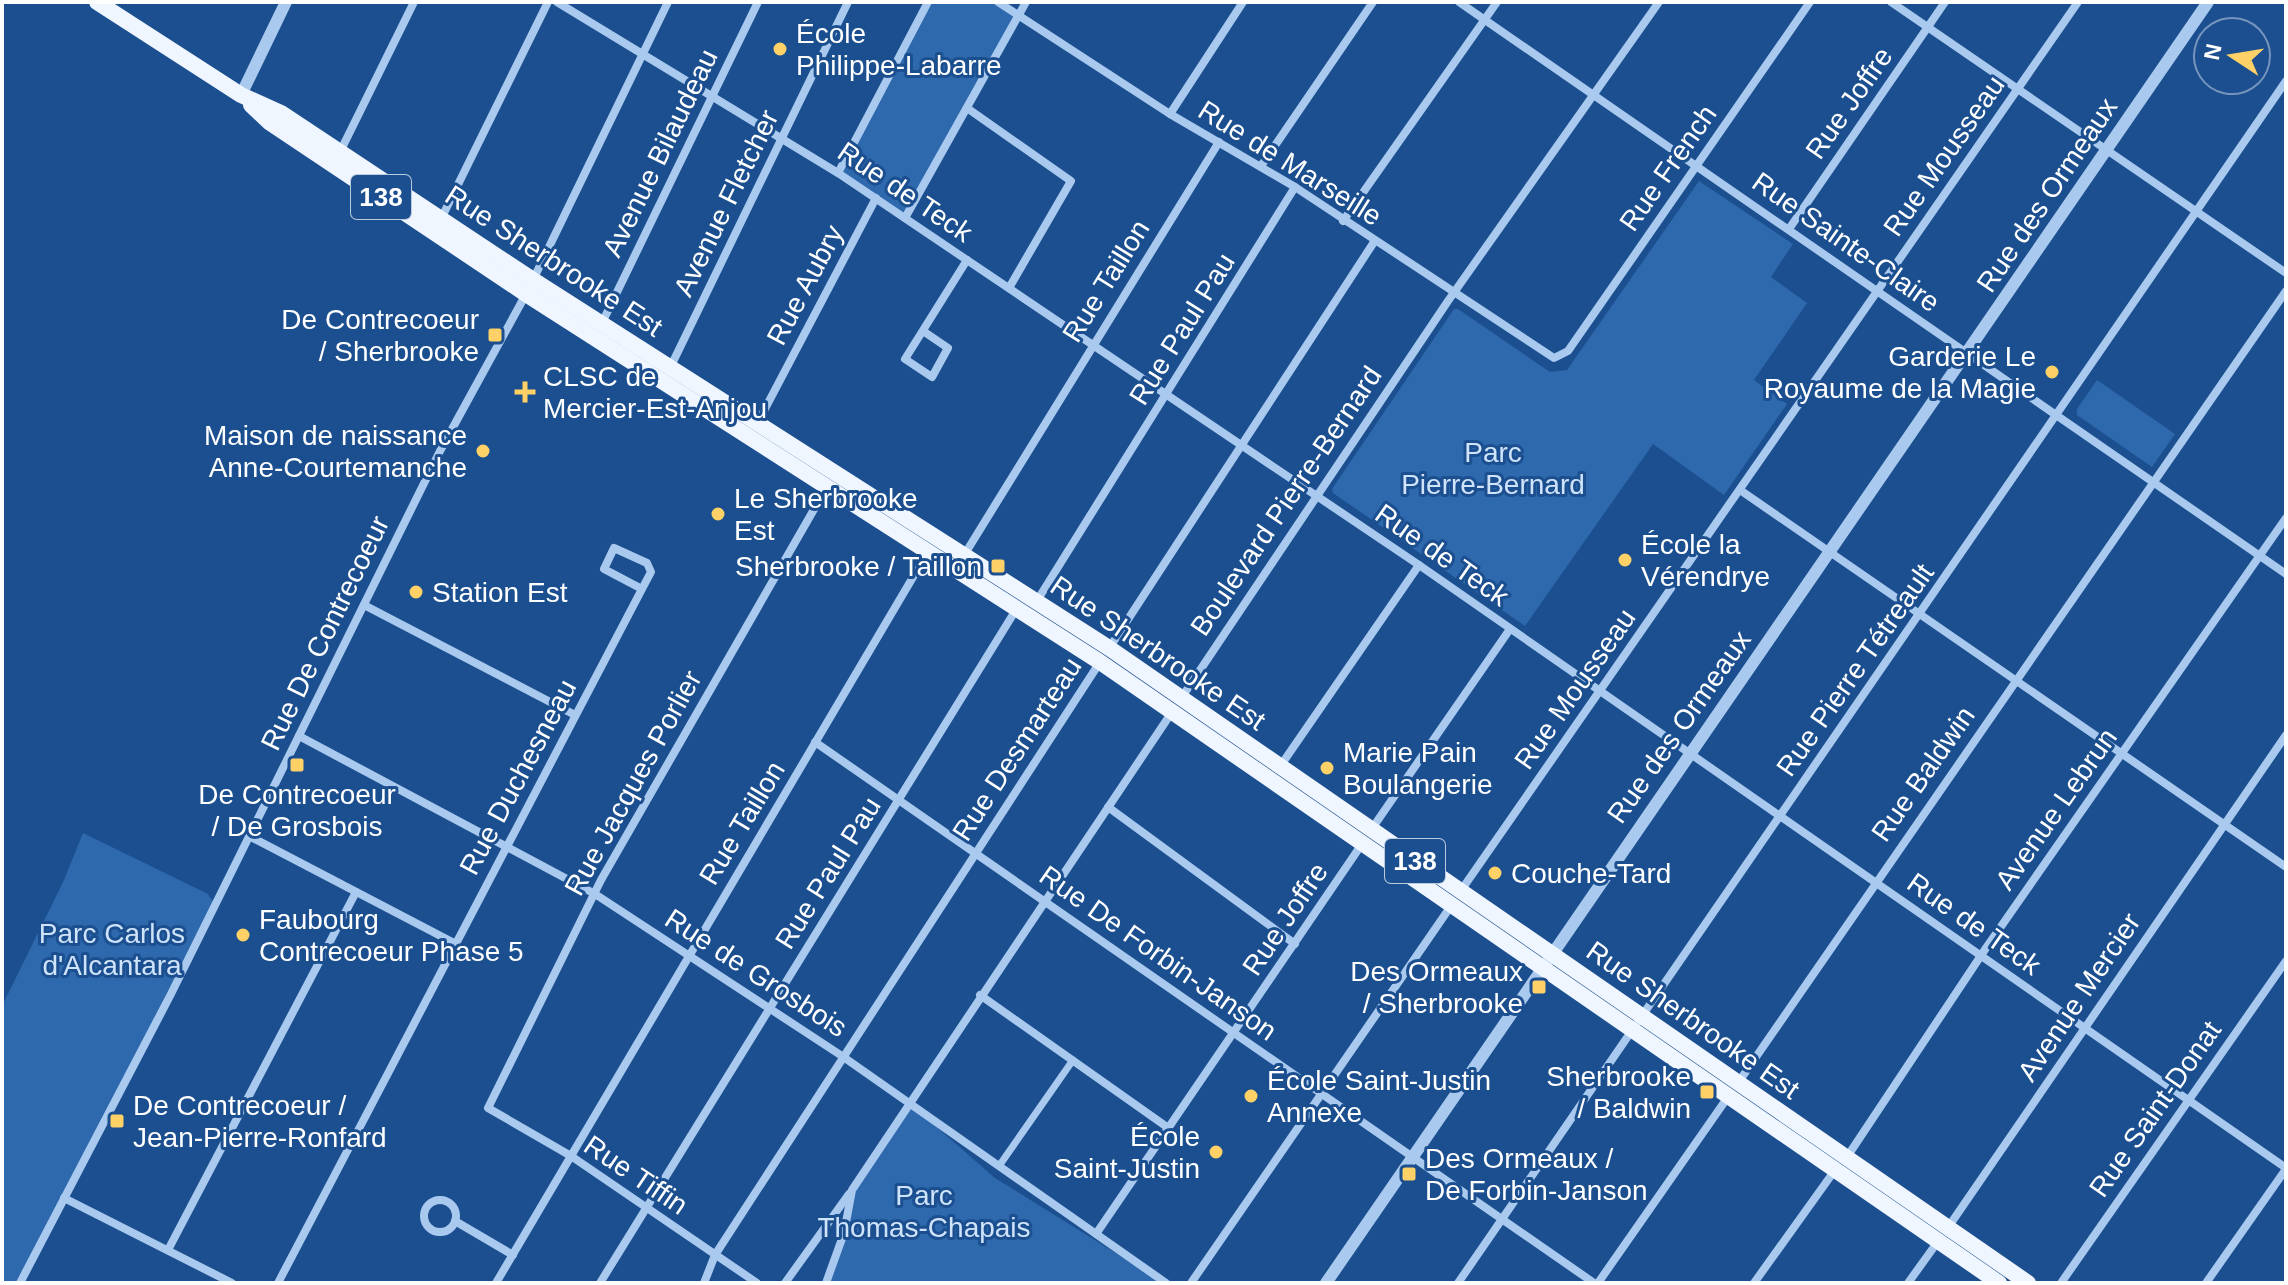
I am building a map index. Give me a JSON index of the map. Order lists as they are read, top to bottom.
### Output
{
  "streets": {
    "main road": ["138", "Rue Sherbrooke Est"],
    "street": [
      "Rue Joffre",
      "Avenue Bilaudeau",
      "Rue Mousseau",
      "Rue de Marseille",
      "Rue French",
      "Rue de Teck",
      "Rue des Ormeaux",
      "Avenue Fletcher",
      "Rue Sainte-Claire",
      "Rue Taillon",
      "Rue Aubry",
      "Rue Paul Pau",
      "Boulevard Pierre-Bernard",
      "Rue De Contrecoeur",
      "Rue Pierre Tétreault",
      "Rue Desmarteau",
      "Rue Baldwin",
      "Rue Duchesneau",
      "Rue Jacques Porlier",
      "Avenue Lebrun",
      "Rue De Forbin-Janson",
      "Rue de Grosbois",
      "Avenue Mercier",
      "Rue Saint-Donat",
      "Rue Tiffin"
    ]
  },
  "crossings": [
    ["Rue Joffre", "Rue de Teck"],
    ["Rue Joffre", "Rue Sainte-Claire"],
    ["Rue Joffre", "Rue Sherbrooke Est"],
    ["Rue Joffre", "Rue De Forbin-Janson"],
    ["Rue Joffre", "Rue de Grosbois"],
    ["Avenue Bilaudeau", "Rue de Teck"],
    ["Avenue Bilaudeau", "Rue Sherbrooke Est"],
    ["Rue Mousseau", "Rue de Teck"],
    ["Rue Mousseau", "Rue Sainte-Claire"],
    ["Rue Mousseau", "Rue Sherbrooke Est"],
    ["Rue Mousseau", "Rue De Forbin-Janson"],
    ["Rue de Marseille", "Rue French"],
    ["Rue de Marseille", "Rue Taillon"],
    ["Rue de Marseille", "Rue Paul Pau"],
    ["Rue de Marseille", "Boulevard Pierre-Bernard"],
    ["Rue de Marseille", "Rue Desmarteau"],
    ["Rue French", "Rue Sainte-Claire"],
    ["Rue de Teck", "Rue des Ormeaux"],
    ["Rue de Teck", "Avenue Fletcher"],
    ["Rue de Teck", "Rue Taillon"],
    ["Rue de Teck", "Rue Aubry"],
    ["Rue de Teck", "Rue Paul Pau"],
    ["Rue de Teck", "Boulevard Pierre-Bernard"],
    ["Rue de Teck", "Rue De Contrecoeur"],
    ["Rue de Teck", "Rue Pierre Tétreault"],
    ["Rue de Teck", "Rue Desmarteau"],
    ["Rue de Teck", "Rue Baldwin"],
    ["Rue de Teck", "Avenue Lebrun"],
    ["Rue de Teck", "Avenue Mercier"],
    ["Rue de Teck", "Rue Saint-Donat"],
    ["Rue des Ormeaux", "Rue Sainte-Claire"],
    ["Rue des Ormeaux", "Rue Sherbrooke Est"],
    ["Rue des Ormeaux", "Rue De Forbin-Janson"],
    ["Avenue Fletcher", "Rue Sherbrooke Est"],
    ["Rue Sainte-Claire", "Boulevard Pierre-Bernard"],
    ["Rue Sainte-Claire", "Rue Pierre Tétreault"],
    ["Rue Sainte-Claire", "Rue Baldwin"],
    ["Rue Sainte-Claire", "Avenue Lebrun"],
    ["Rue Sherbrooke Est", "Rue Taillon"],
    ["Rue Sherbrooke Est", "Rue Aubry"],
    ["Rue Sherbrooke Est", "Rue Paul Pau"],
    ["Rue Sherbrooke Est", "Boulevard Pierre-Bernard"],
    ["Rue Sherbrooke Est", "Rue De Contrecoeur"],
    ["Rue Sherbrooke Est", "Rue Pierre Tétreault"],
    ["Rue Sherbrooke Est", "Rue Desmarteau"],
    ["Rue Sherbrooke Est", "Rue Baldwin"],
    ["Rue Sherbrooke Est", "Rue Jacques Porlier"],
    ["Rue Sherbrooke Est", "Avenue Lebrun"],
    ["Rue Sherbrooke Est", "Avenue Mercier"],
    ["Rue Taillon", "Rue De Forbin-Janson"],
    ["Rue Taillon", "Rue de Grosbois"],
    ["Rue Taillon", "Rue Tiffin"],
    ["Rue Paul Pau", "Rue De Forbin-Janson"],
    ["Rue Paul Pau", "Rue de Grosbois"],
    ["Rue Paul Pau", "Rue Tiffin"],
    ["Boulevard Pierre-Bernard", "Rue De Forbin-Janson"],
    ["Boulevard Pierre-Bernard", "Rue de Grosbois"],
    ["Rue De Contrecoeur", "Rue de Grosbois"],
    ["Rue Pierre Tétreault", "Rue De Forbin-Janson"],
    ["Rue Desmarteau", "Rue De Forbin-Janson"],
    ["Rue Desmarteau", "Rue de Grosbois"],
    ["Rue Desmarteau", "Rue Tiffin"],
    ["Rue Baldwin", "Rue De Forbin-Janson"],
    ["Rue Duchesneau", "Rue de Grosbois"],
    ["Rue Jacques Porlier", "Rue de Grosbois"],
    ["Rue Jacques Porlier", "Rue Tiffin"]
  ],
  "parks": ["Parc Pierre-Bernard", "Parc Carlos d'Alcantara", "Parc Thomas-Chapais"],
  "places": {
    "other": [
      "École Philippe-Labarre",
      "Garderie Le Royaume de la Magie",
      "Maison de naissance Anne-Courtemanche",
      "Le Sherbrooke Est",
      "École la Vérendrye",
      "Station Est",
      "Marie Pain Boulangerie",
      "Couche-Tard",
      "Faubourg Contrecoeur Phase 5",
      "École Saint-Justin Annexe",
      "École Saint-Justin"
    ],
    "transit": [
      "De Contrecoeur / Sherbrooke",
      "Sherbrooke / Taillon",
      "De Contrecoeur / De Grosbois",
      "Des Ormeaux / Sherbrooke",
      "Sherbrooke / Baldwin",
      "De Contrecoeur / Jean-Pierre-Ronfard",
      "Des Ormeaux / De Forbin-Janson"
    ],
    "health": ["CLSC de Mercier-Est-Anjou"]
  },
  "north": "left"
}
